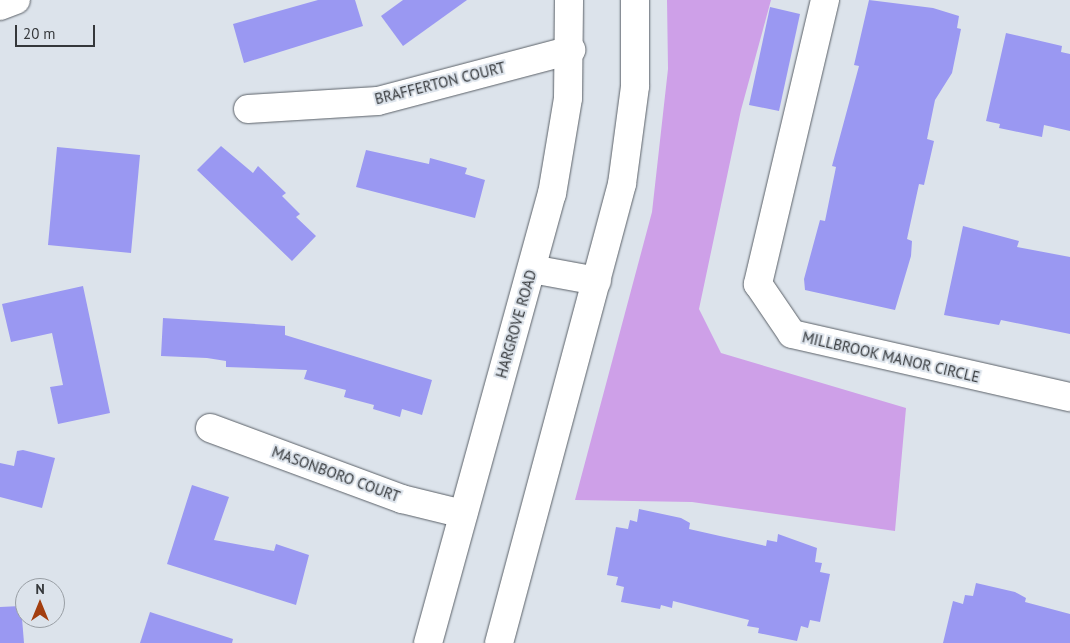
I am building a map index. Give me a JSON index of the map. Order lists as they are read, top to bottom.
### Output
{
  "streets": {
    "street": [
      "BRAFFERTON COURT",
      "HARGROVE ROAD",
      "MILLBROOK MANOR CIRCLE",
      "MASONBORO COURT"
    ]
  },
  "crossings": [
    ["BRAFFERTON COURT", "HARGROVE ROAD"],
    ["HARGROVE ROAD", "MASONBORO COURT"]
  ],
  "scale_bar": "20 m",
  "north": "top"
}
